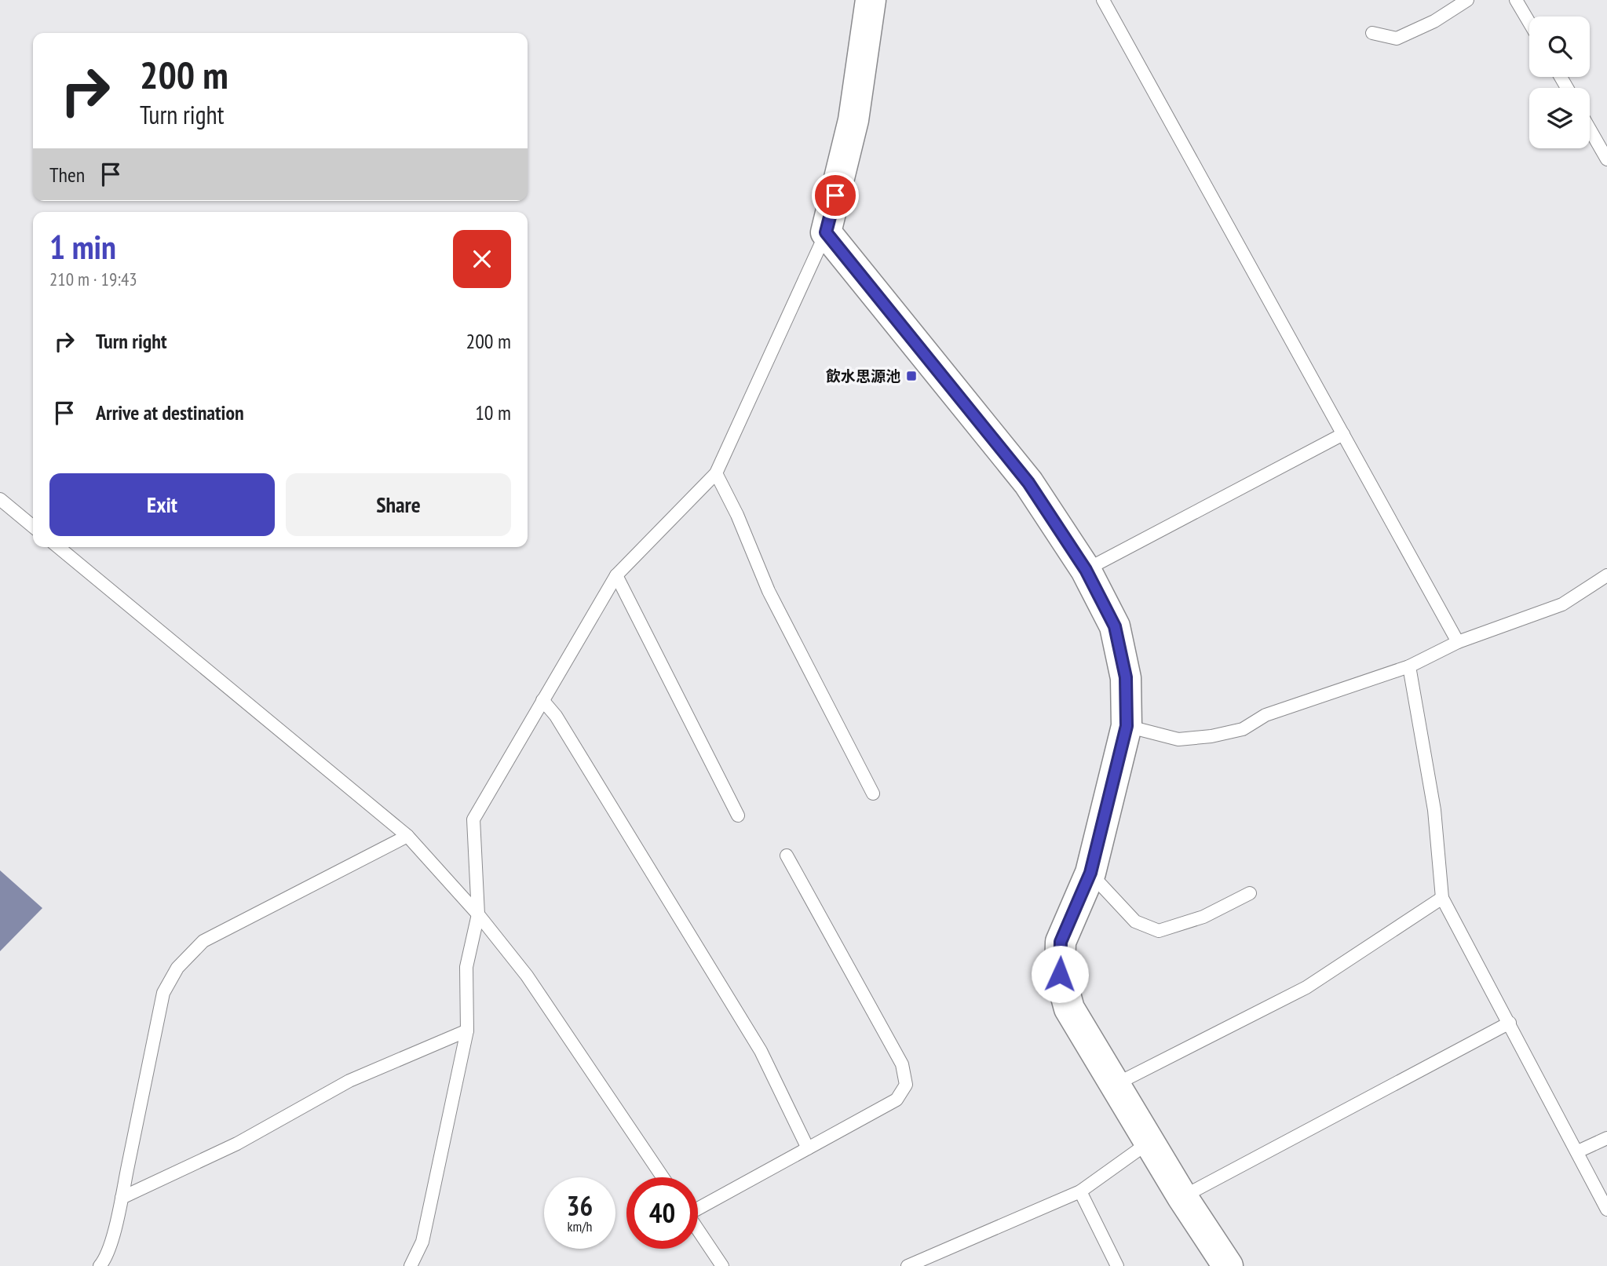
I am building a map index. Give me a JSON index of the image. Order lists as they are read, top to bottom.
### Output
{
  "places": {
    "transit": ["飲水思源池"]
  },
  "page": {
    "turn": ["200 m", "Turn right"],
    "then": "Then",
    "heading": ["1 min", "210 m · 19:43"],
    "list": [
      {
        "name": "Turn right",
        "value": "200 m"
      },
      {
        "name": "Arrive at destination",
        "value": "10 m"
      }
    ],
    "buttons": ["Exit", "Share"],
    "speed": "36 km/h",
    "limit": "40"
  }
}
